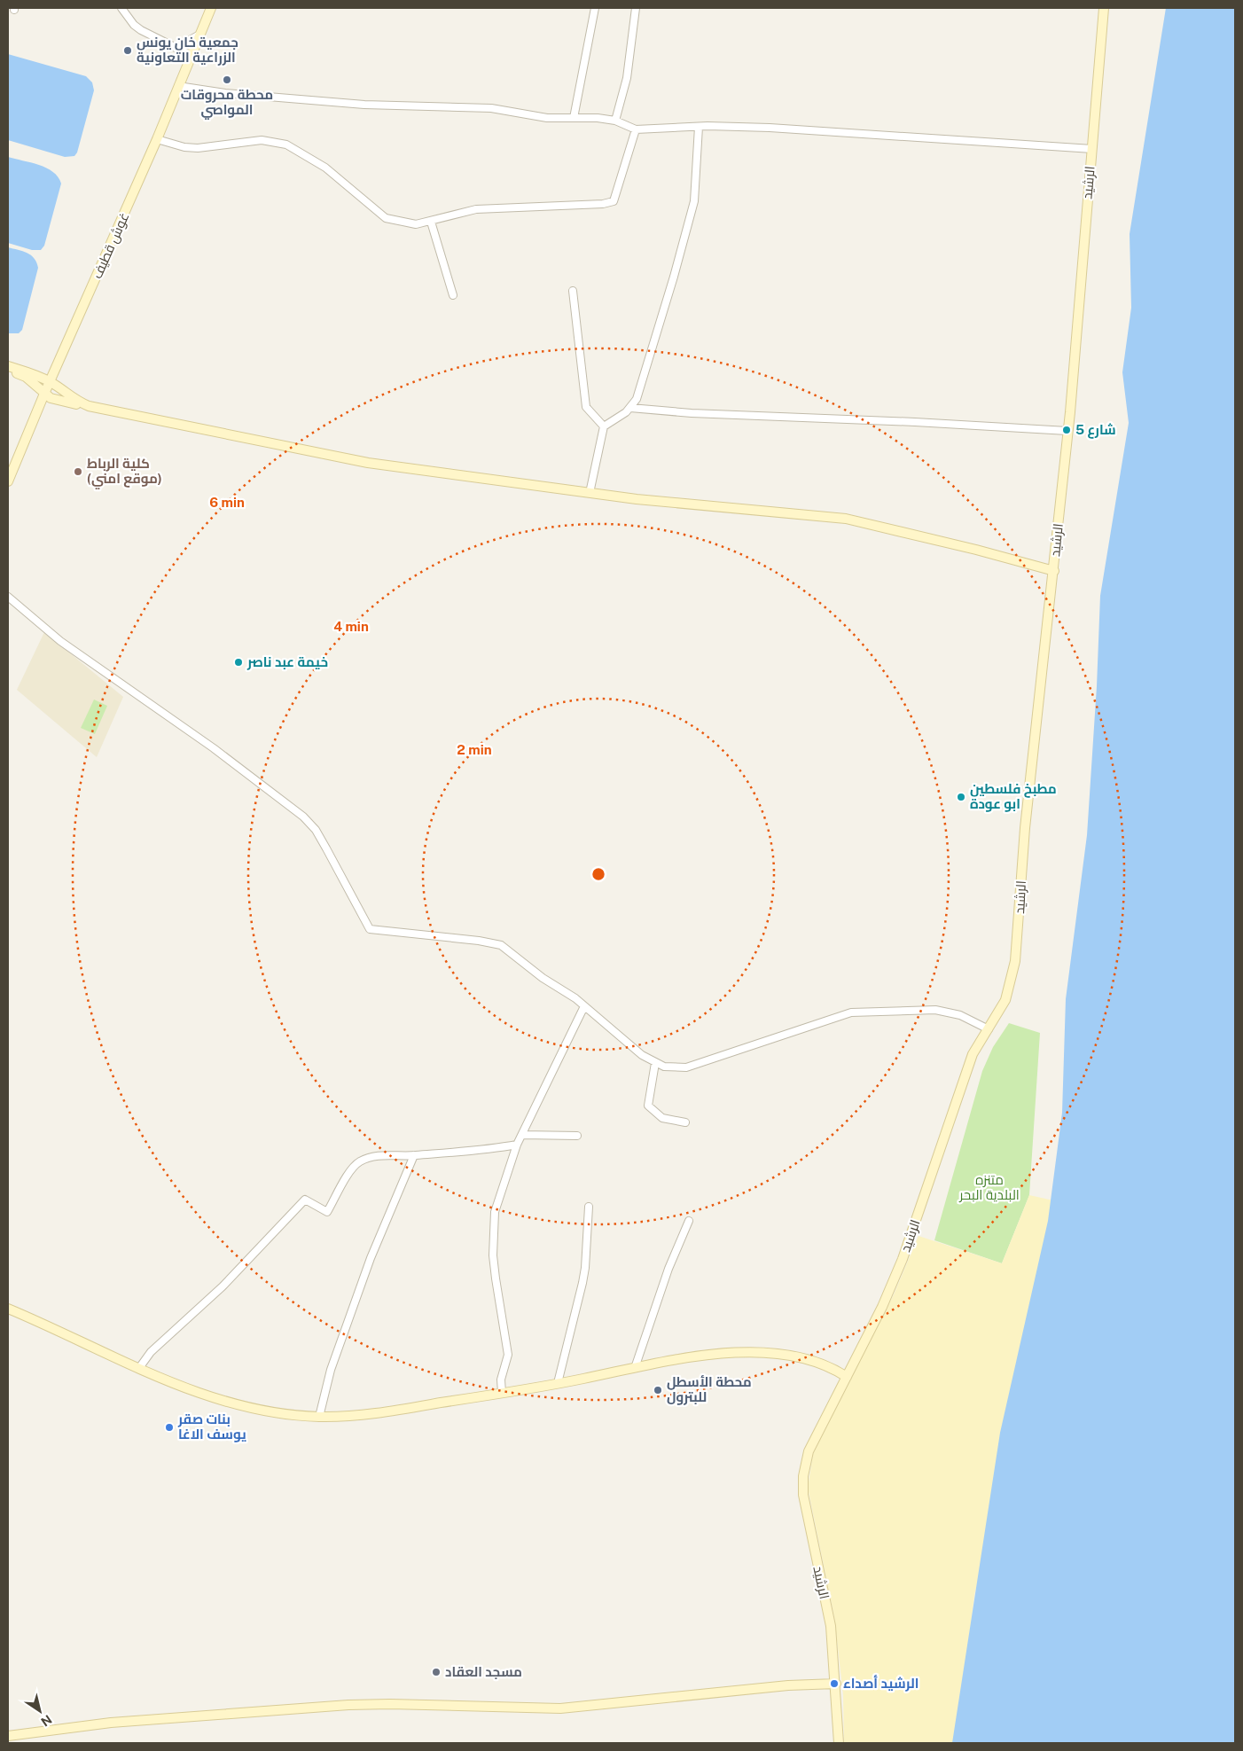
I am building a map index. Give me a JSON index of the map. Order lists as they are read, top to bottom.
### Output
{
  "streets": {
    "main road": ["الرشيد", "غوش قطيف"]
  },
  "parks": ["متنزه البلدية البحر"],
  "places": [
    "جمعية خان يونس الزراعية التعاونية",
    "محطة محروقات المواصي",
    "شارع 5",
    "كلية الرباط (موقع امني)",
    "خيمة عبد ناصر",
    "مطبخ فلسطين ابو عودة",
    "محطة الأسطل للبترول",
    "بنات صقر يوسف الاغا",
    "مسجد العقاد",
    "الرشيد أصداء"
  ],
  "north": "bottom right",
  "rings": ["6 min", "4 min", "2 min"]
}
